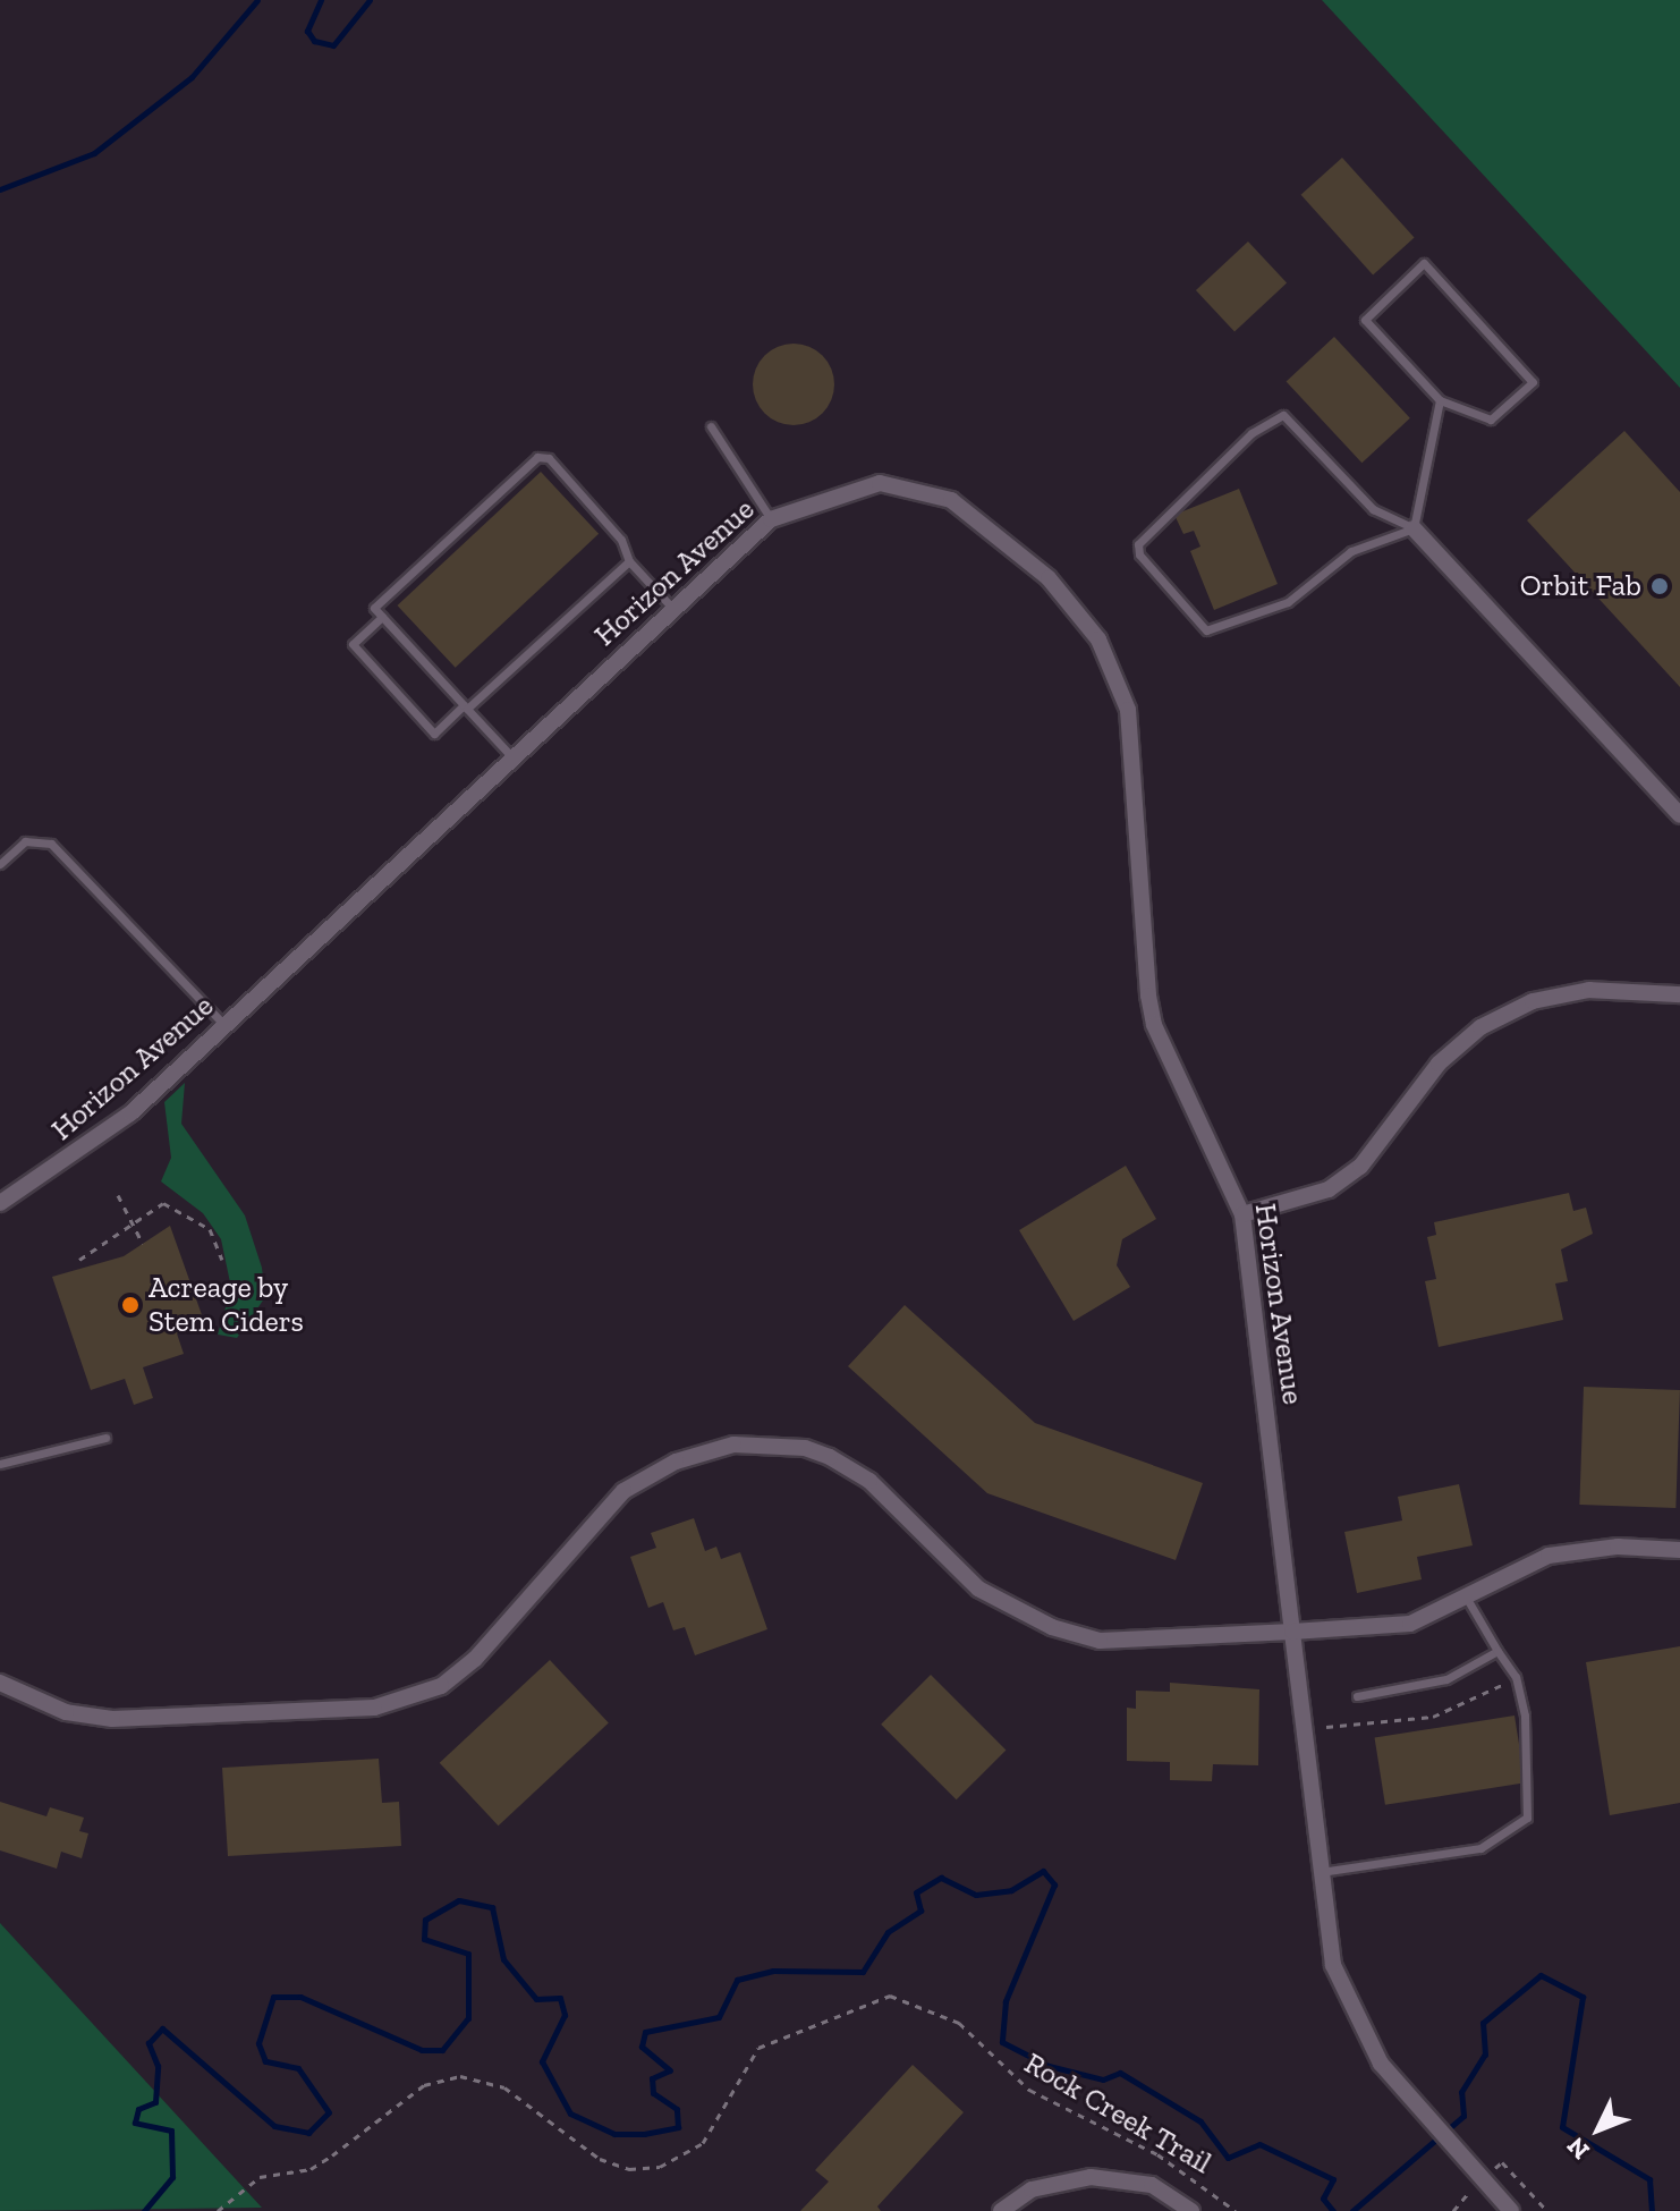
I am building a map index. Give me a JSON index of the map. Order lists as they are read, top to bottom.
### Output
{
  "streets": {
    "street": ["Horizon Avenue"],
    "path": ["Rock Creek Trail"]
  },
  "places": ["Orbit Fab", "Acreage by Stem Ciders"],
  "north": "bottom left"
}
